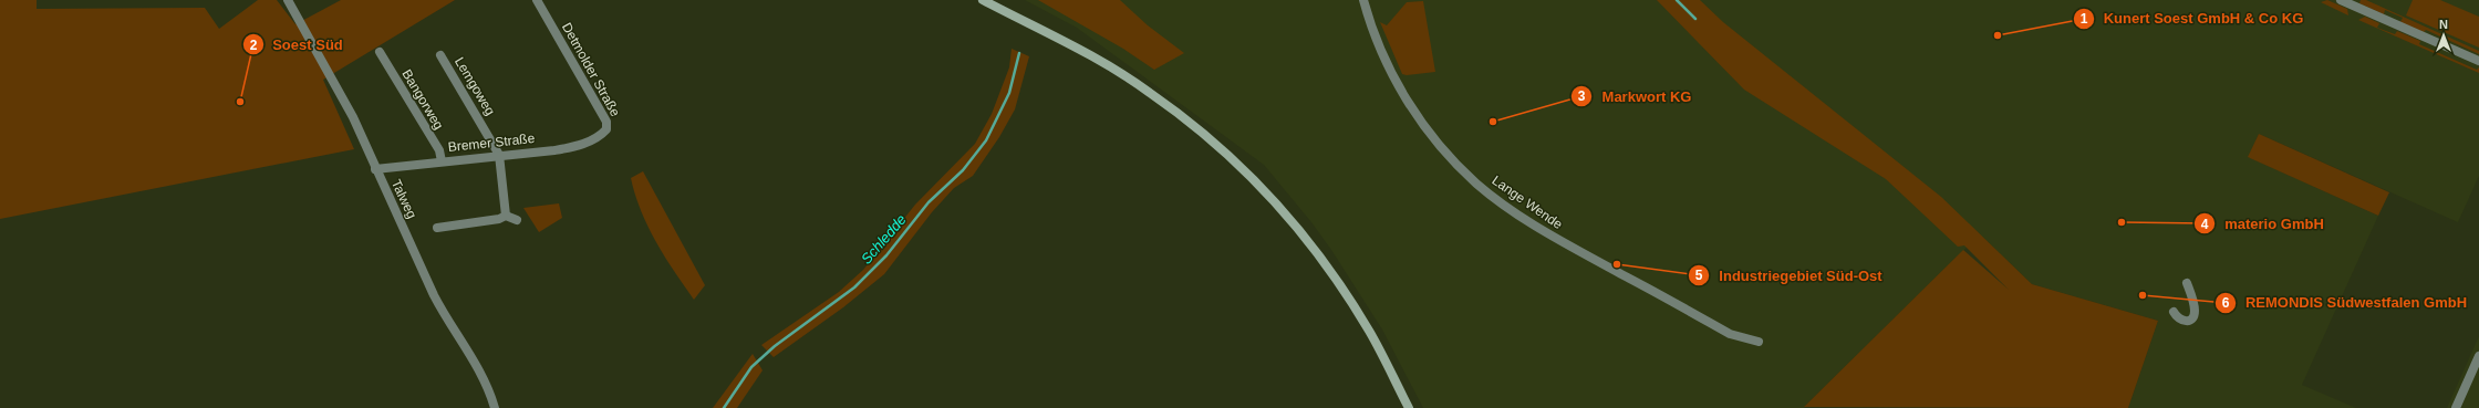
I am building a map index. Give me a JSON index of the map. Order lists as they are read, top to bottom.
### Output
{
  "streets": {
    "street": [
      "Detmolder Straße",
      "Lemgoweg",
      "Bangorweg",
      "Bremer Straße",
      "Talweg",
      "Lange Wende"
    ]
  },
  "crossings": [
    ["Detmolder Straße", "Bremer Straße"],
    ["Lemgoweg", "Bremer Straße"],
    ["Bangorweg", "Bremer Straße"],
    ["Bremer Straße", "Talweg"]
  ],
  "water": ["Schledde"],
  "places": [
    "Kunert Soest GmbH & Co KG",
    "Soest Süd",
    "Markwort KG",
    "materio GmbH",
    "Industriegebiet Süd-Ost",
    "REMONDIS Südwestfalen GmbH"
  ],
  "north": "top"
}
